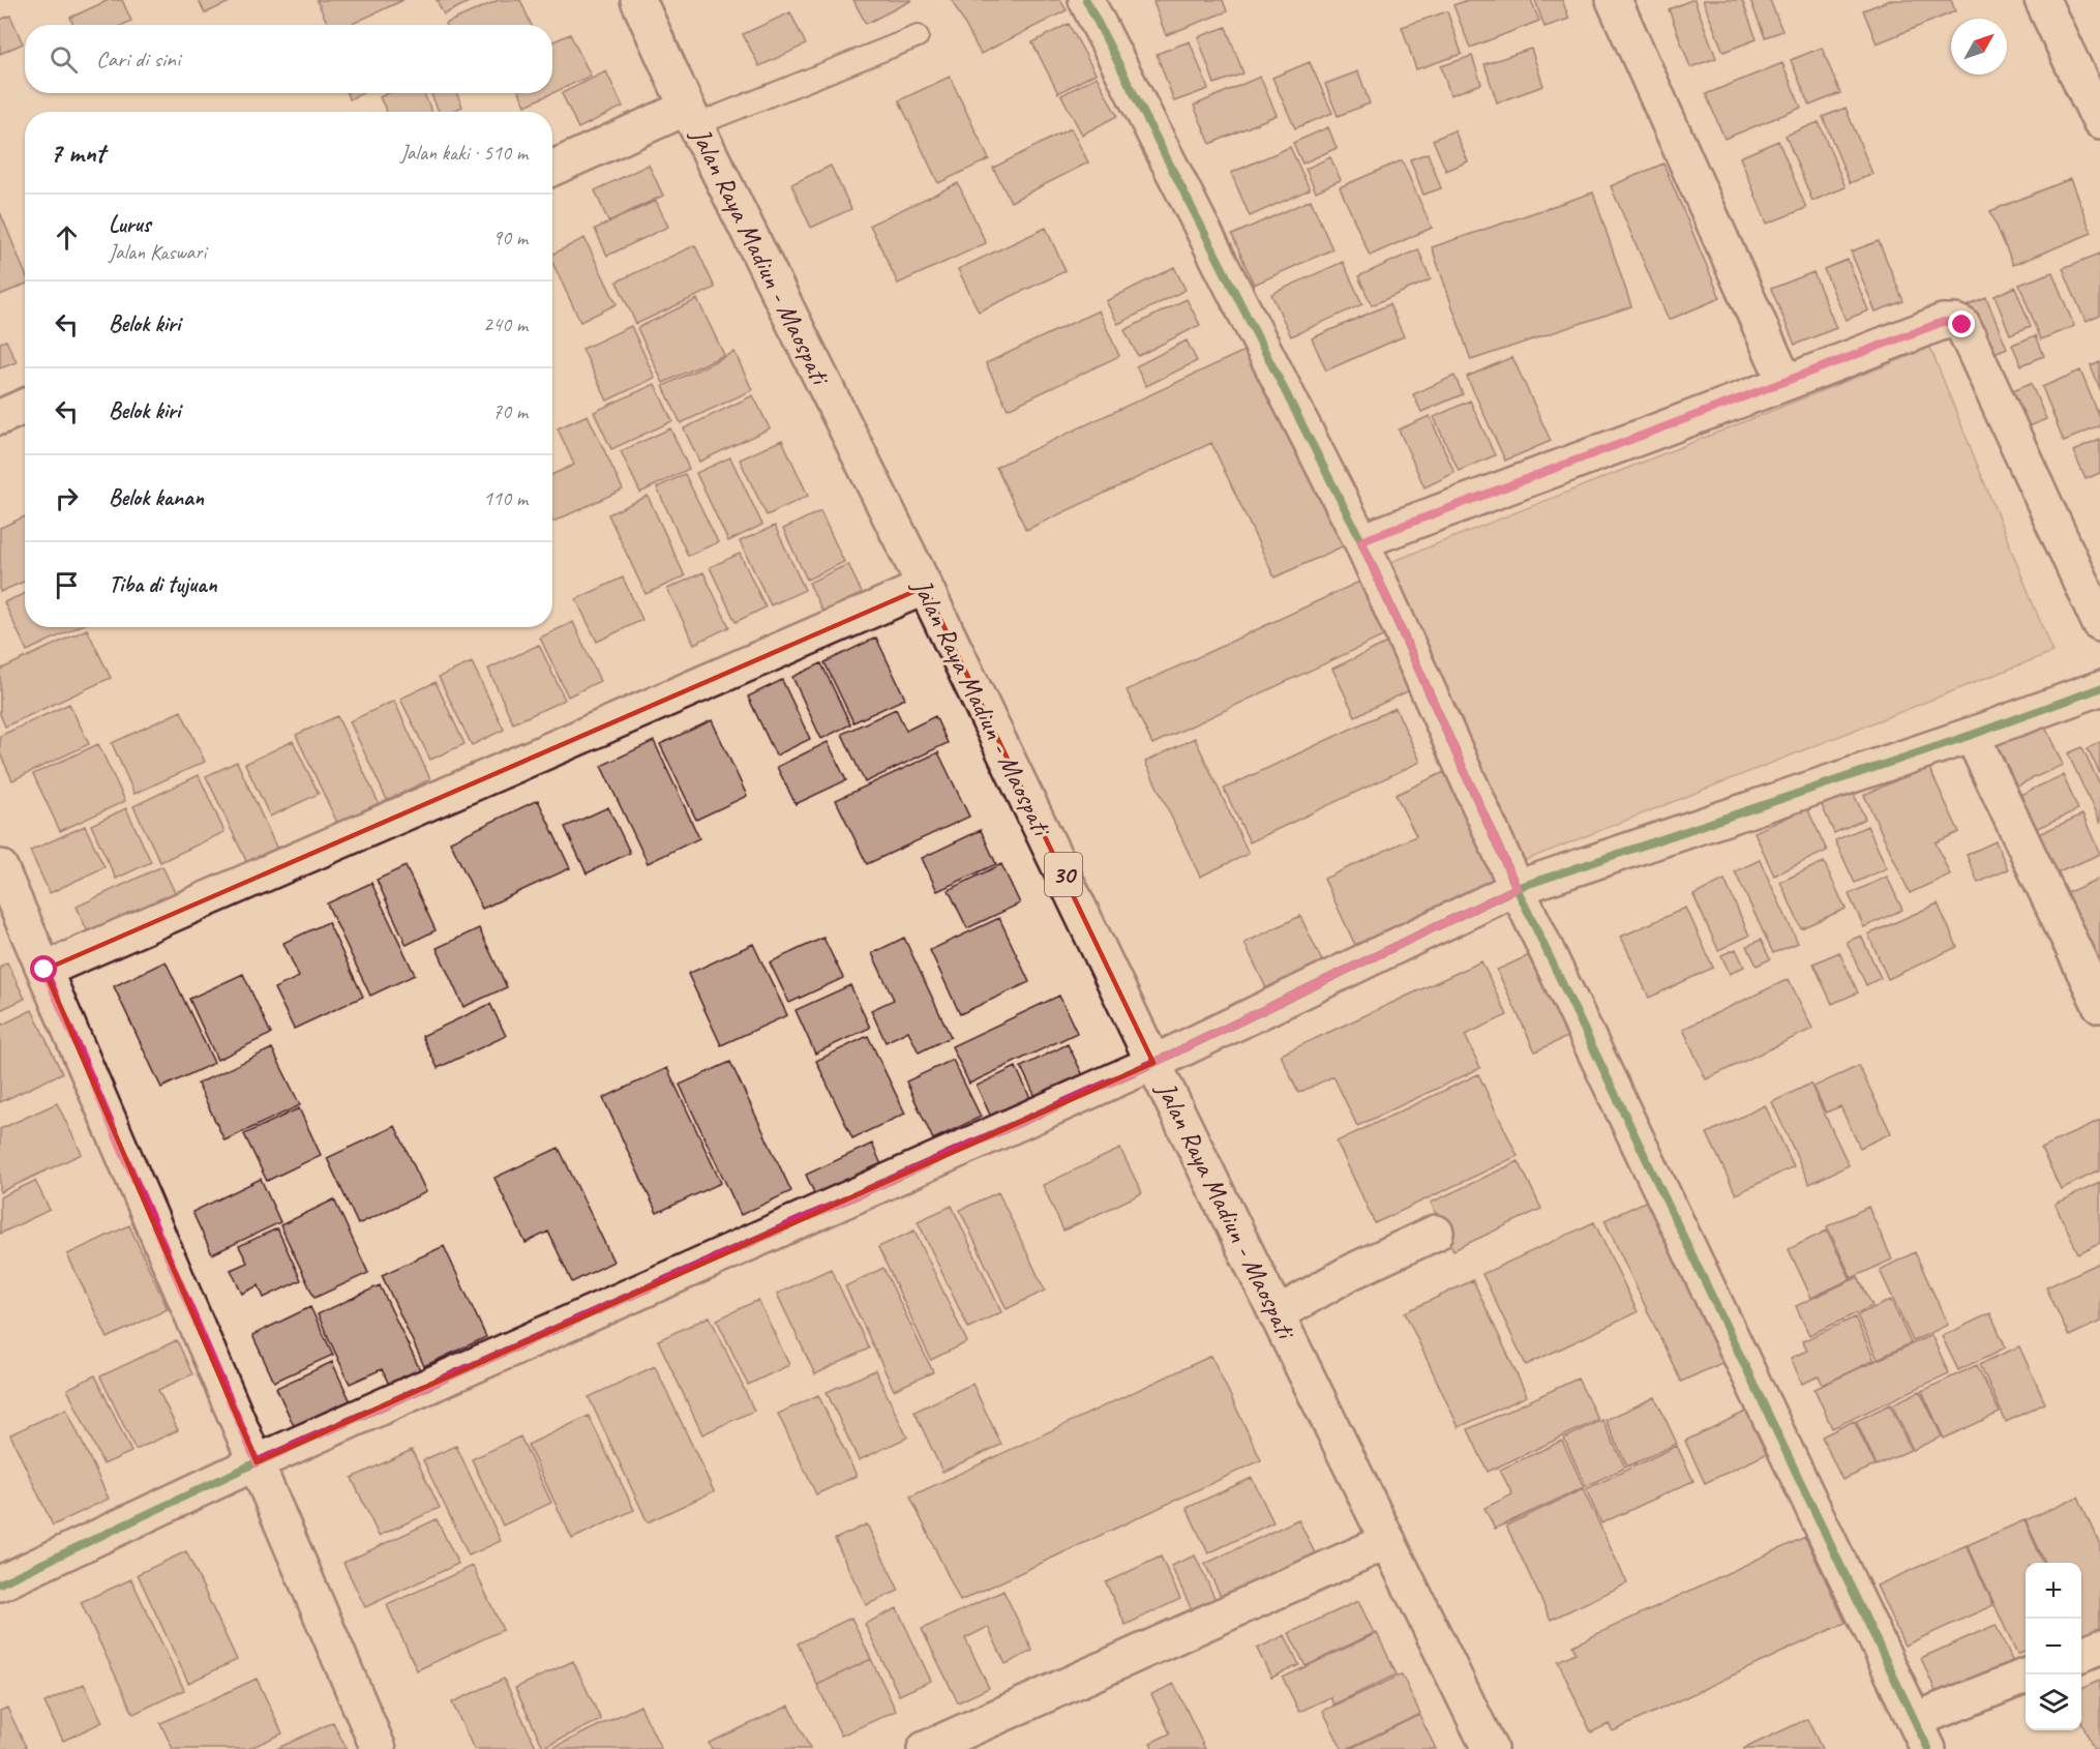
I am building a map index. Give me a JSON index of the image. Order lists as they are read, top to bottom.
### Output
{
  "streets": {
    "main road": ["Jalan Raya Madiun - Maospati", "30"]
  },
  "north": "top right",
  "page": {
    "search": "Cari di sini",
    "heading": ["7 mnt", "Jalan kaki · 510 m"],
    "list": [
      ["Lurus", "Jalan Kaswari", "90 m"],
      ["Belok kiri", "240 m"],
      ["Belok kiri", "70 m"],
      ["Belok kanan", "110 m"],
      "Tiba di tujuan"
    ],
    "map_buttons": ["+", "−"]
  }
}
